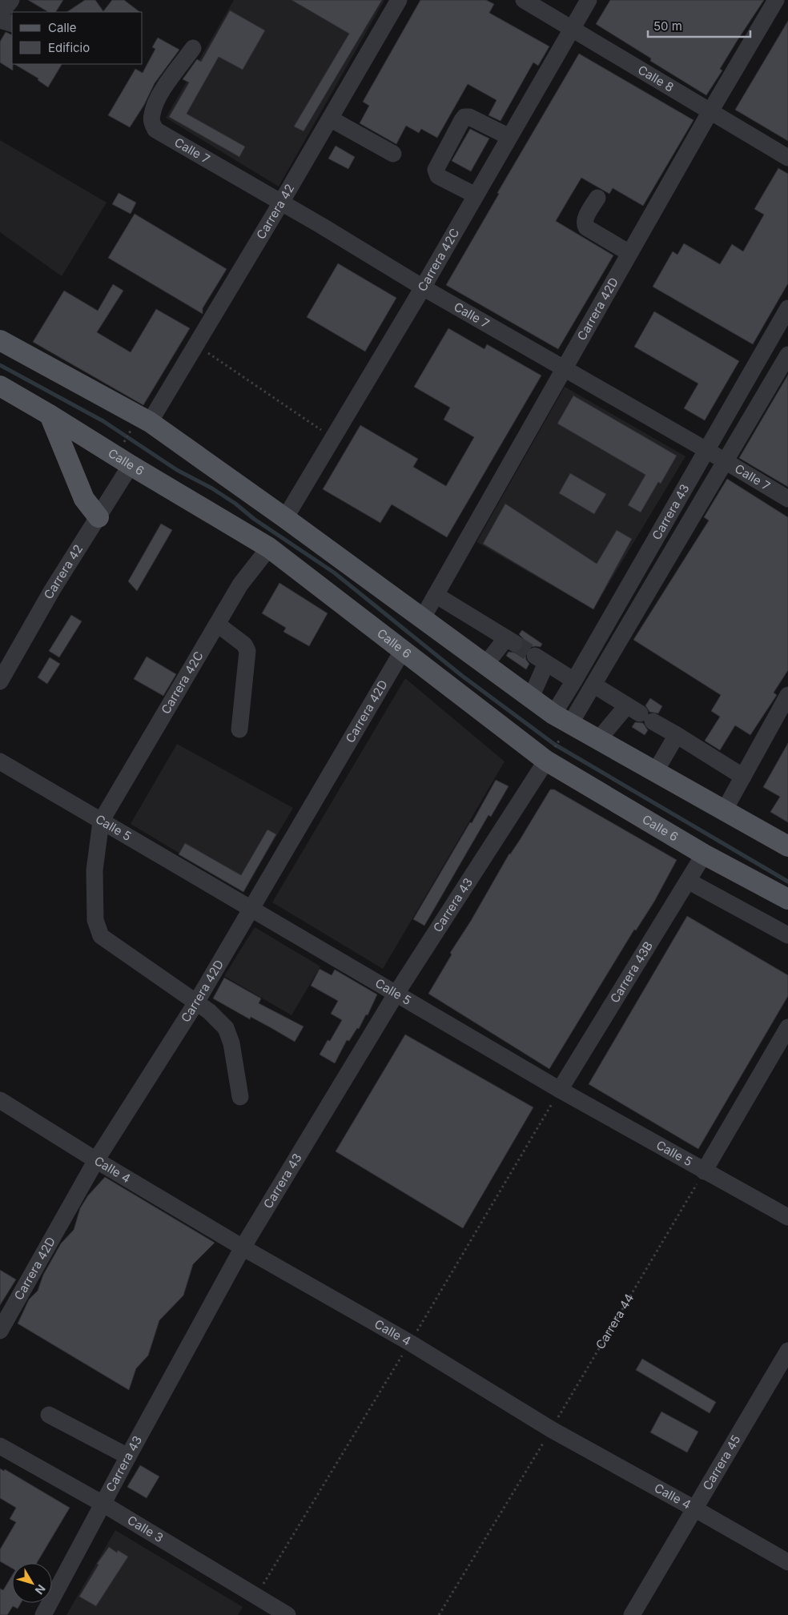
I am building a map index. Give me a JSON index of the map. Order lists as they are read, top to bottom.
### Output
{
  "streets": {
    "main road": ["Calle 6"],
    "street": [
      "Calle 8",
      "Calle 7",
      "Carrera 42",
      "Carrera 42C",
      "Carrera 42D",
      "Carrera 43",
      "Calle 5",
      "Carrera 43B",
      "Calle 4",
      "Carrera 45",
      "Calle 3"
    ],
    "path": ["Carrera 44"]
  },
  "crossings": [
    ["Calle 8", "Carrera 42C"],
    ["Calle 8", "Carrera 42D"],
    ["Calle 7", "Carrera 42"],
    ["Calle 7", "Carrera 42C"],
    ["Calle 7", "Carrera 42D"],
    ["Calle 7", "Carrera 43"],
    ["Carrera 42", "Calle 6"],
    ["Carrera 42C", "Calle 6"],
    ["Carrera 42C", "Calle 5"],
    ["Carrera 42D", "Calle 6"],
    ["Carrera 42D", "Calle 5"],
    ["Carrera 42D", "Calle 4"],
    ["Calle 6", "Carrera 43"],
    ["Calle 6", "Carrera 43B"],
    ["Carrera 43", "Calle 5"],
    ["Carrera 43", "Calle 4"],
    ["Carrera 43", "Calle 3"],
    ["Calle 5", "Carrera 43B"],
    ["Calle 5", "Carrera 44"],
    ["Calle 4", "Carrera 44"],
    ["Calle 4", "Carrera 45"]
  ],
  "legend": ["Calle", "Edificio"],
  "scale_bar": "50 m",
  "north": "bottom right"
}
